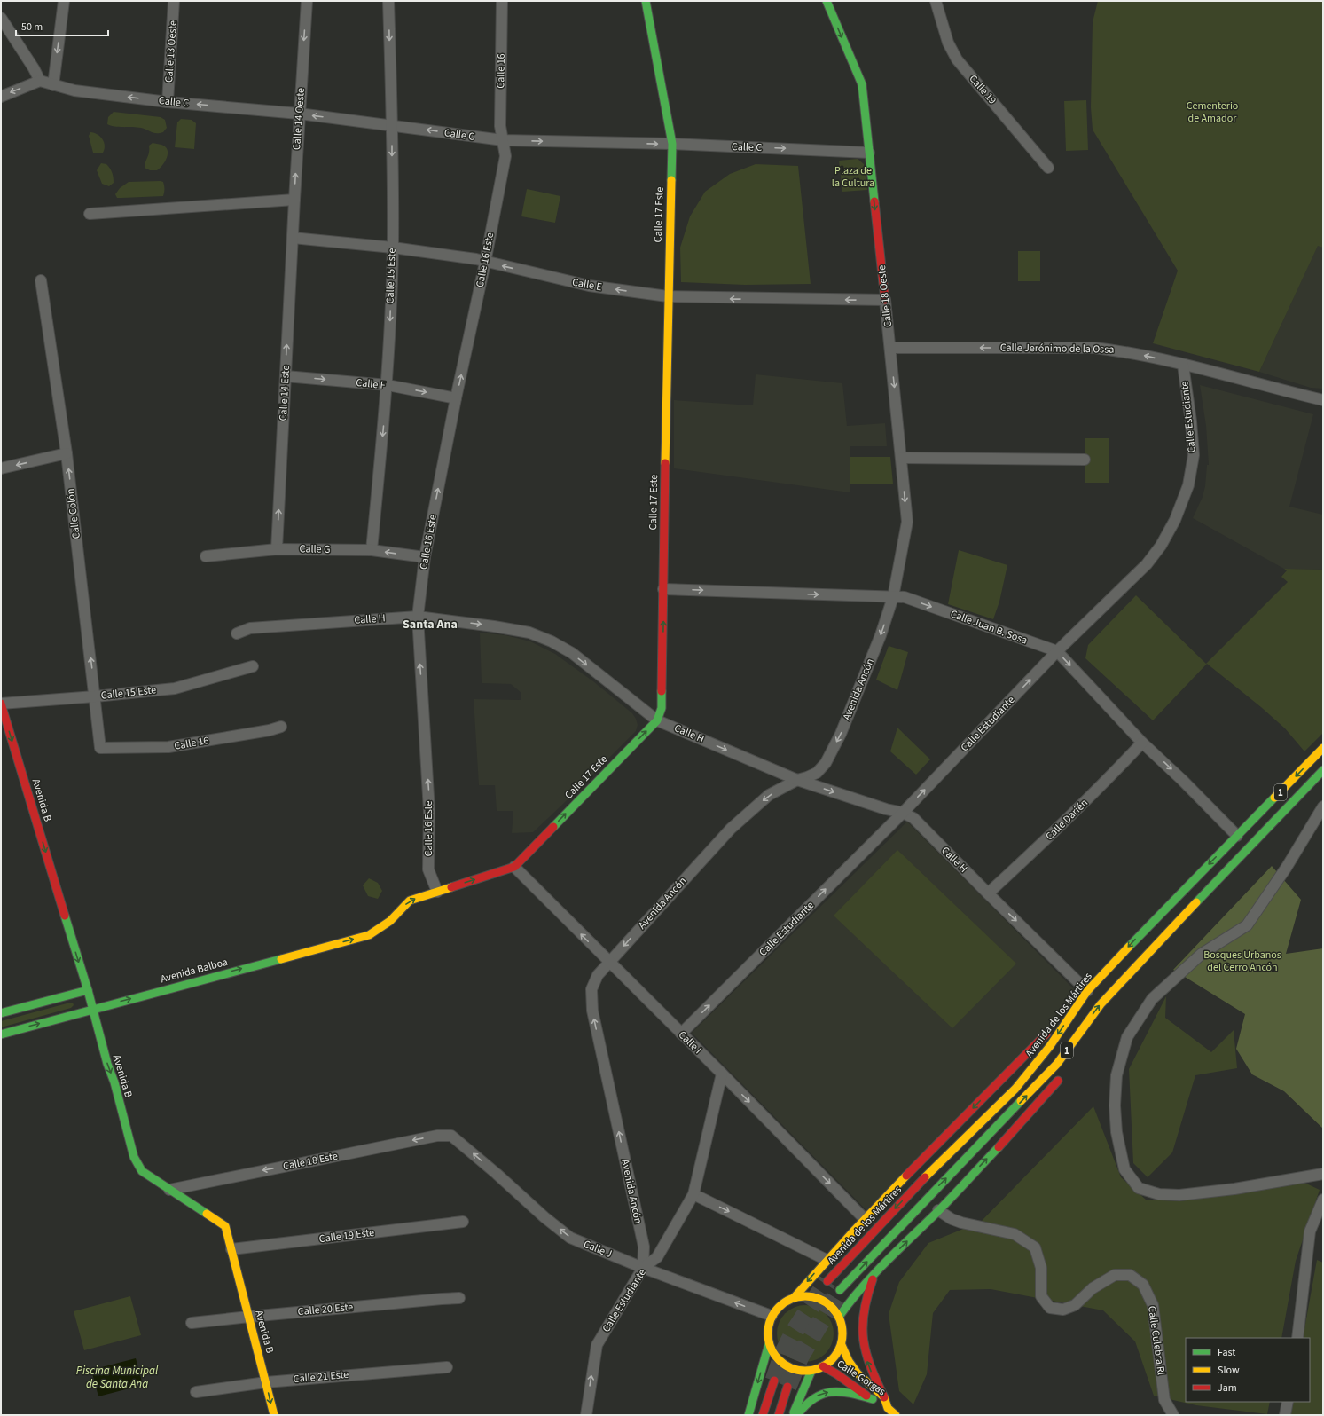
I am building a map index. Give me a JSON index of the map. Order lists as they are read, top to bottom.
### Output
{
  "streets": {
    "main road": [
      "Calle 17 Este",
      "Calle 18 Oeste",
      "1",
      "Avenida B",
      "Avenida Balboa",
      "Avenida de los Mártires",
      "Calle Gorgas"
    ],
    "street": [
      "Calle 13 Oeste",
      "Calle 16",
      "Calle 19",
      "Calle C",
      "Calle 14 Oeste",
      "Calle 16 Este",
      "Calle 15 Este",
      "Calle E",
      "Calle Jerónimo de la Ossa",
      "Calle F",
      "Calle 14 Este",
      "Calle Estudiante",
      "Calle Colón",
      "Calle G",
      "Calle H",
      "Calle Juan B. Sosa",
      "Avenida Ancón",
      "Calle Darién",
      "Calle I",
      "Calle 18 Este",
      "Calle 19 Este",
      "Calle J",
      "Calle 20 Este",
      "Calle Culebra Rl",
      "Calle 21 Este"
    ]
  },
  "crossings": [
    ["Calle 13 Oeste", "Calle C"],
    ["Calle 16", "Calle C"],
    ["Calle 16", "Calle 16 Este"],
    ["Calle 16", "Calle Colón"],
    ["Calle C", "Calle 14 Oeste"],
    ["Calle C", "Calle 17 Este"],
    ["Calle C", "Calle 16 Este"],
    ["Calle C", "Calle 15 Este"],
    ["Calle C", "Calle 18 Oeste"],
    ["Calle 14 Oeste", "Calle E"],
    ["Calle 14 Oeste", "Calle 14 Este"],
    ["Calle 17 Este", "Calle 16 Este"],
    ["Calle 17 Este", "Calle E"],
    ["Calle 17 Este", "Calle H"],
    ["Calle 17 Este", "Calle Juan B. Sosa"],
    ["Calle 17 Este", "Avenida Balboa"],
    ["Calle 17 Este", "Calle I"],
    ["Calle 16 Este", "Calle E"],
    ["Calle 16 Este", "Calle F"],
    ["Calle 16 Este", "Calle G"],
    ["Calle 16 Este", "Calle H"],
    ["Calle 16 Este", "Avenida Balboa"],
    ["Calle 15 Este", "Calle E"],
    ["Calle 15 Este", "Calle F"],
    ["Calle 15 Este", "Calle Colón"],
    ["Calle 15 Este", "Calle G"],
    ["Calle 15 Este", "Avenida B"],
    ["Calle E", "Calle 18 Oeste"],
    ["Calle E", "Calle 14 Este"],
    ["Calle 18 Oeste", "Calle Jerónimo de la Ossa"],
    ["Calle 18 Oeste", "Calle Juan B. Sosa"],
    ["Calle 18 Oeste", "Avenida Ancón"],
    ["Calle Jerónimo de la Ossa", "Calle Estudiante"],
    ["Calle F", "Calle 14 Este"],
    ["Calle 14 Este", "Calle G"],
    ["Calle Estudiante", "Calle H"],
    ["Calle Estudiante", "Calle Juan B. Sosa"],
    ["Calle Estudiante", "Avenida Ancón"],
    ["Calle Estudiante", "Calle I"],
    ["Calle Estudiante", "Calle J"],
    ["Calle H", "Avenida Ancón"],
    ["Calle H", "Calle Darién"],
    ["Calle H", "Avenida de los Mártires"],
    ["Calle Juan B. Sosa", "Avenida Ancón"],
    ["Calle Juan B. Sosa", "Calle Darién"],
    ["Calle Juan B. Sosa", "Avenida de los Mártires"],
    ["Avenida Ancón", "Calle I"],
    ["Avenida Ancón", "Calle J"],
    ["Avenida B", "Avenida Balboa"],
    ["Avenida B", "Calle 18 Este"],
    ["Avenida B", "Calle 19 Este"],
    ["Avenida B", "Calle 20 Este"],
    ["Avenida B", "Calle 21 Este"],
    ["Calle 18 Este", "Calle J"],
    ["Calle J", "Calle Gorgas"]
  ],
  "one_way": [
    "Calle 17 Este",
    "Calle 16 Este",
    "Calle 15 Este",
    "Calle E",
    "Calle 18 Oeste",
    "Calle Jerónimo de la Ossa",
    "Calle F",
    "Calle 14 Este",
    "Calle Estudiante",
    "Calle Colón",
    "Calle H",
    "Calle Juan B. Sosa",
    "Avenida B",
    "Avenida Balboa",
    "Calle 18 Este"
  ],
  "districts": ["Santa Ana"],
  "water": ["Piscina Municipal de Santa Ana"],
  "parks": ["Cementerio de Amador", "Plaza de la Cultura", "Bosques Urbanos del Cerro Ancón"],
  "legend": ["Fast", "Slow", "Jam"],
  "scale_bar": "50 m"
}
